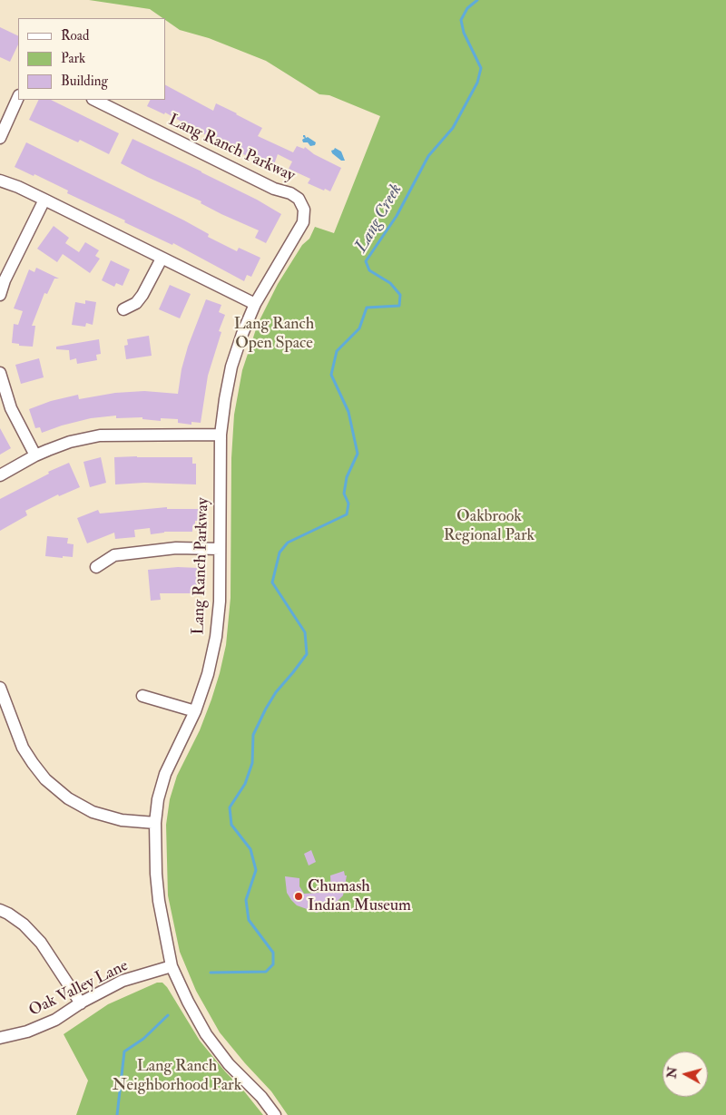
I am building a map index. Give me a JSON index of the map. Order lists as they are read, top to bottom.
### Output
{
  "streets": {
    "street": ["Lang Ranch Parkway", "Oak Valley Lane"]
  },
  "crossings": [
    ["Lang Ranch Parkway", "Oak Valley Lane"]
  ],
  "water": ["Lang Creek"],
  "parks": ["Lang Ranch Open Space", "Oakbrook Regional Park", "Lang Ranch Neighborhood Park"],
  "places": ["Chumash Indian Museum"],
  "legend": ["Road", "Park", "Building"],
  "north": "left"
}
